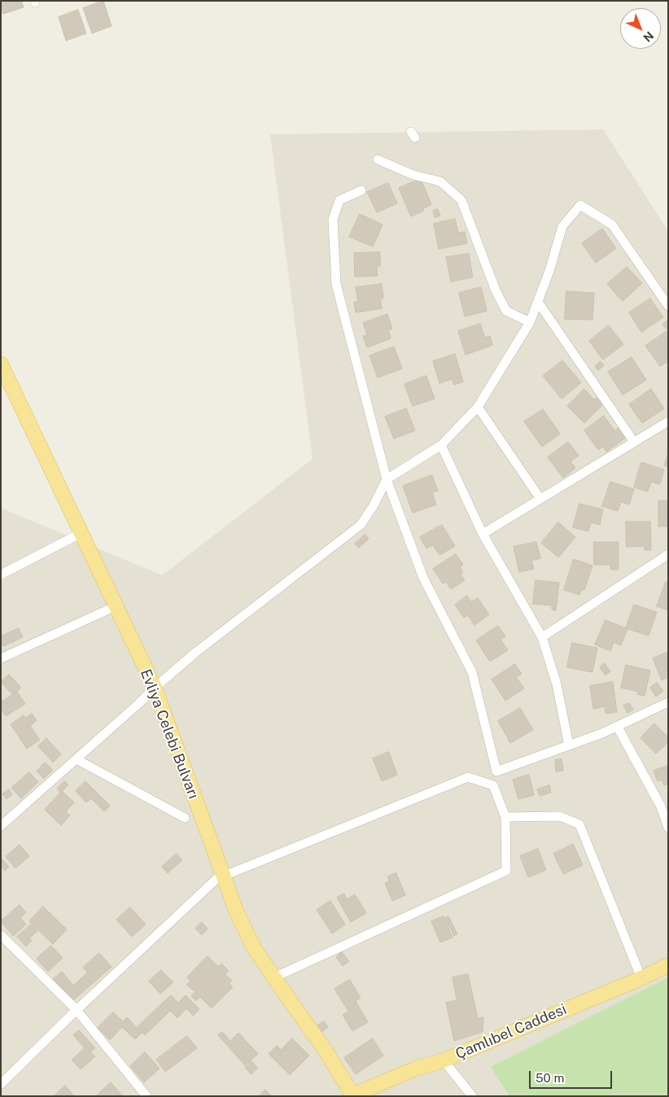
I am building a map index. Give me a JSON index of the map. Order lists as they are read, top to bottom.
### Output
{
  "streets": {
    "main road": ["Evliya Celebi Bulvarı", "Çamlıbel Caddesi"]
  },
  "crossings": [
    ["Evliya Celebi Bulvarı", "Çamlıbel Caddesi"]
  ],
  "scale_bar": "50 m",
  "north": "bottom right"
}
